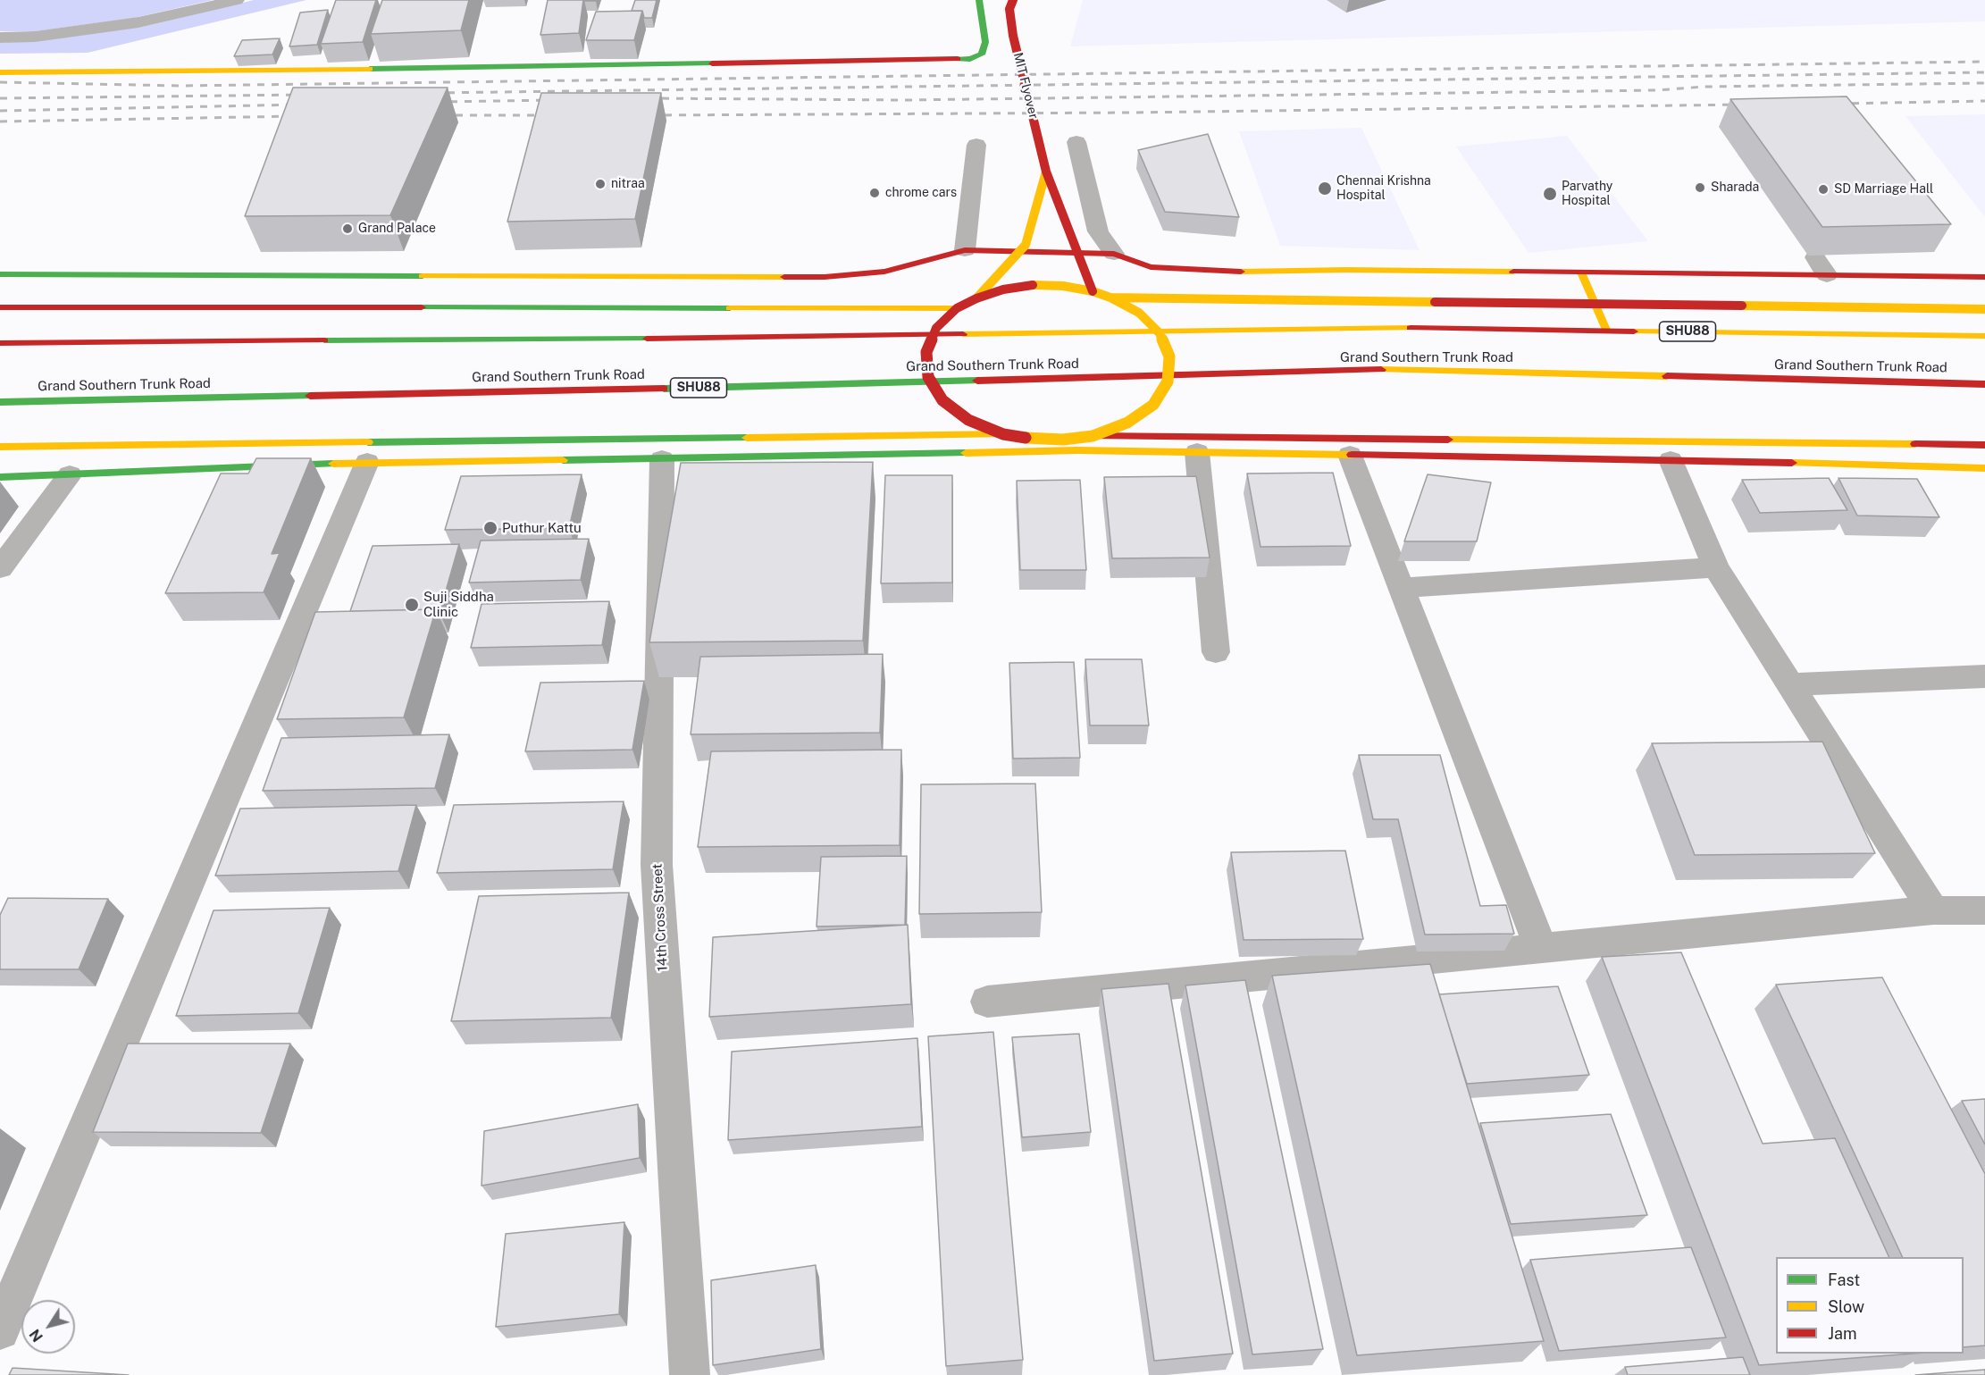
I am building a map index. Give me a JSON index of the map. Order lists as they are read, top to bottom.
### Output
{
  "streets": {
    "main road": ["MIT Flyover", "SHU88", "Grand Southern Trunk Road"],
    "street": ["14th Cross Street"]
  },
  "places": [
    "nitraa",
    "Sharada",
    "Chennai Krishna Hospital",
    "SD Marriage Hall",
    "chrome cars",
    "Parvathy Hospital",
    "Grand Palace",
    "Puthur Kattu",
    "Suji Siddha Clinic"
  ],
  "legend": ["Fast", "Slow", "Jam"],
  "north": "bottom left"
}
